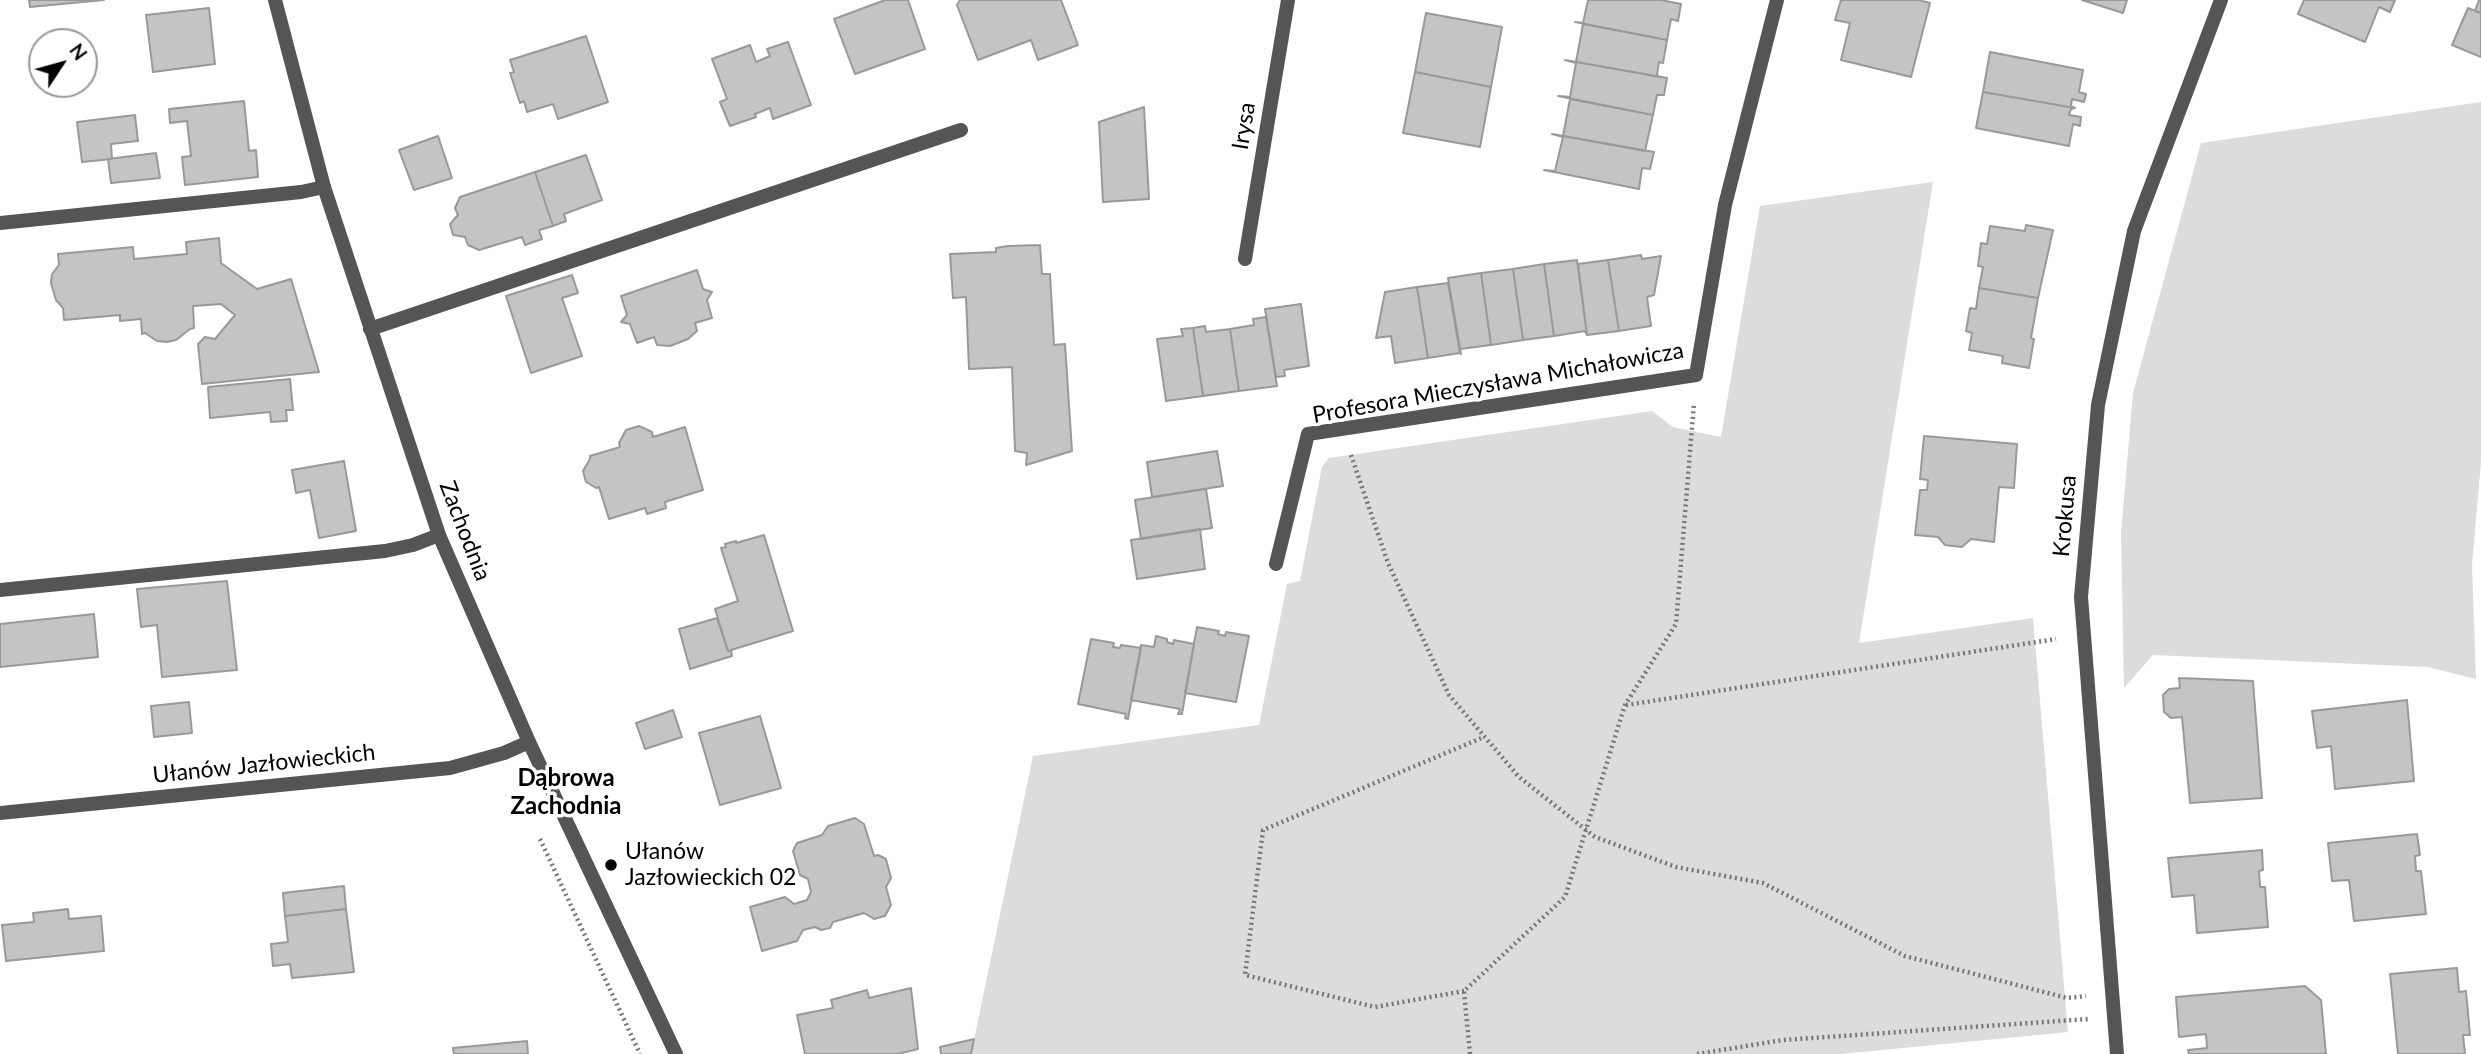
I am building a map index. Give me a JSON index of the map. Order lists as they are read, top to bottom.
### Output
{
  "streets": {
    "street": [
      "Irysa",
      "Profesora Mieczysława Michałowicza",
      "Krokusa",
      "Zachodnia",
      "Ułanów Jazłowieckich"
    ]
  },
  "crossings": [
    ["Zachodnia", "Ułanów Jazłowieckich"]
  ],
  "districts": ["Dąbrowa Zachodnia"],
  "places": ["Ułanów Jazłowieckich 02"],
  "north": "top right"
}
